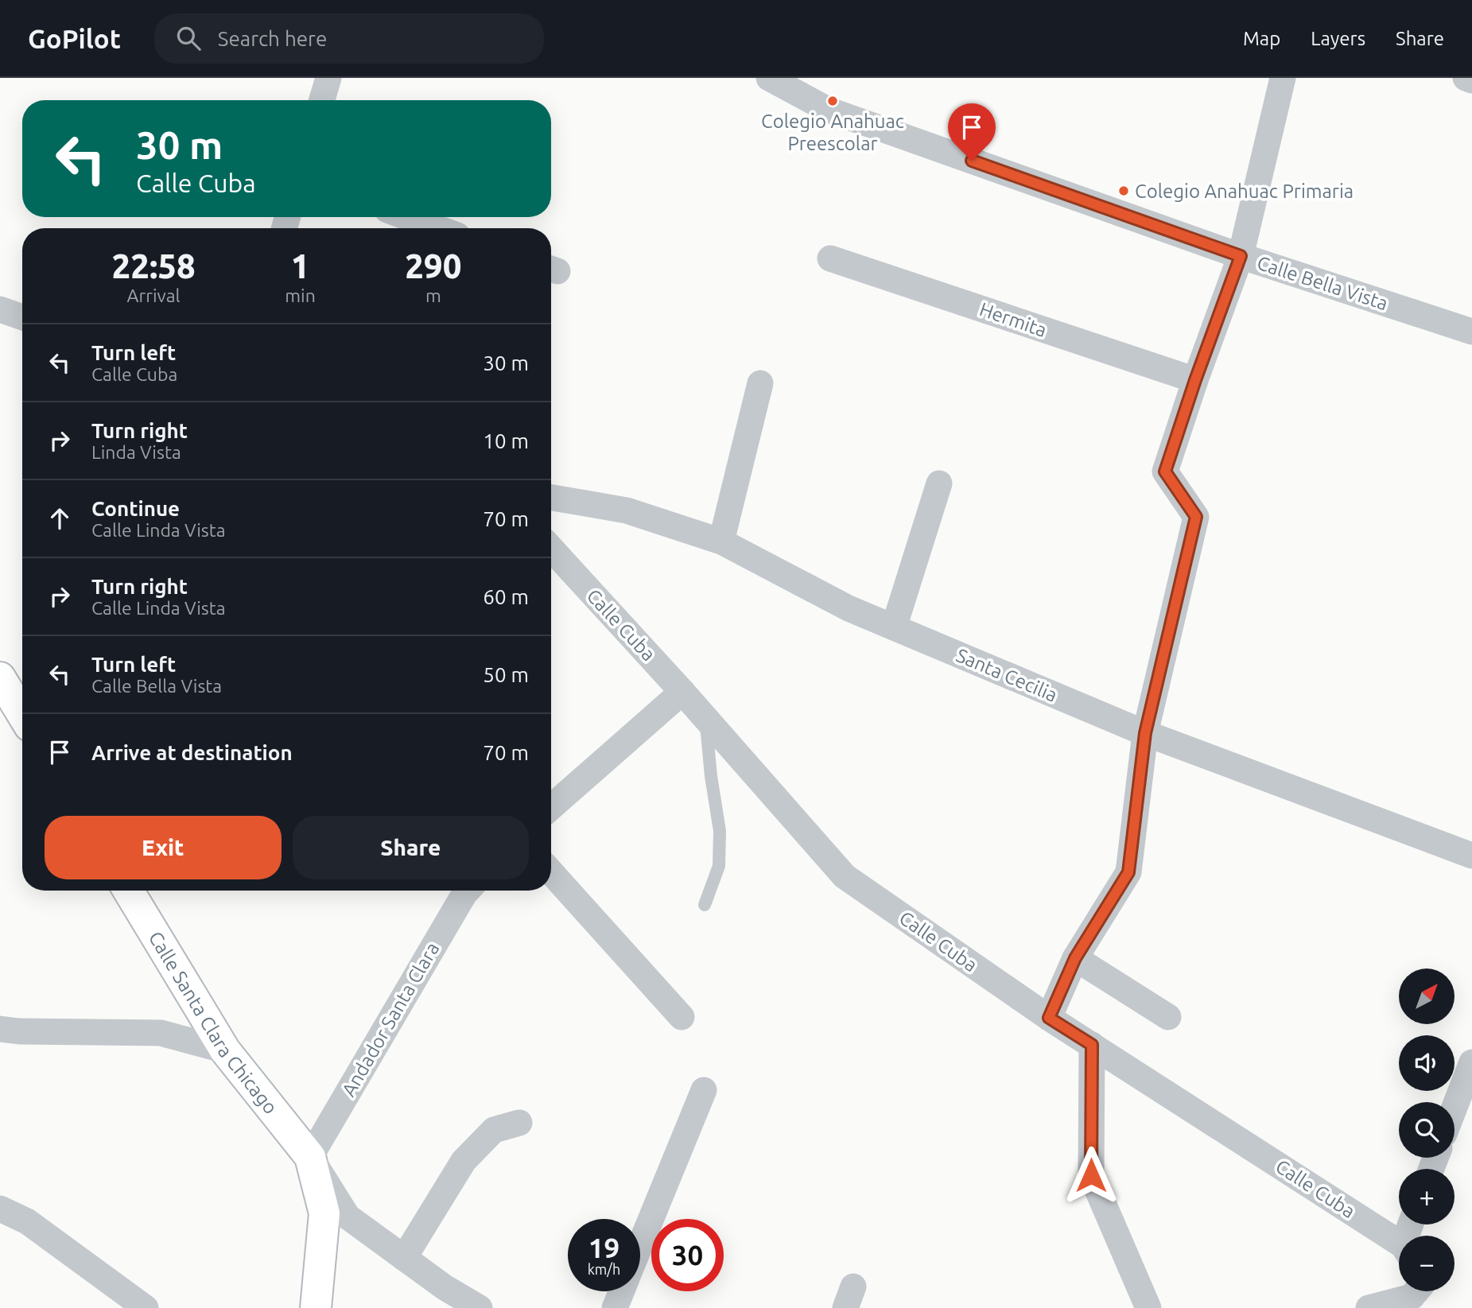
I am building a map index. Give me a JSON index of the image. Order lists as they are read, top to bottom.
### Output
{
  "streets": {
    "street": [
      "Calle Bella Vista",
      "Hermita",
      "Calle Cuba",
      "Santa Cecilia",
      "Andador Santa Clara",
      "Calle Santa Clara Chicago"
    ]
  },
  "crossings": [
    ["Andador Santa Clara", "Calle Santa Clara Chicago"]
  ],
  "places": ["Colegio Anahuac Preescolar", "Colegio Anahuac Primaria"],
  "north": "top right",
  "page": {
    "header": "GoPilot",
    "search": "Search here",
    "nav": ["Map", "Layers", "Share"],
    "turn": ["30 m", "Calle Cuba"],
    "eta": [
      "22:58",
      "Arrival",
      "1",
      "min",
      "290",
      "m"
    ],
    "list": [
      {
        "name": "Turn left",
        "note": "Calle Cuba",
        "value": "30 m"
      },
      {
        "name": "Turn right",
        "note": "Linda Vista",
        "value": "10 m"
      },
      {
        "name": "Continue",
        "note": "Calle Linda Vista",
        "value": "70 m"
      },
      {
        "name": "Turn right",
        "note": "Calle Linda Vista",
        "value": "60 m"
      },
      {
        "name": "Turn left",
        "note": "Calle Bella Vista",
        "value": "50 m"
      },
      {
        "name": "Arrive at destination",
        "value": "70 m"
      }
    ],
    "buttons": ["Exit", "Share"],
    "map_buttons": ["+", "−"],
    "speed": "19 km/h",
    "limit": "30"
  }
}
